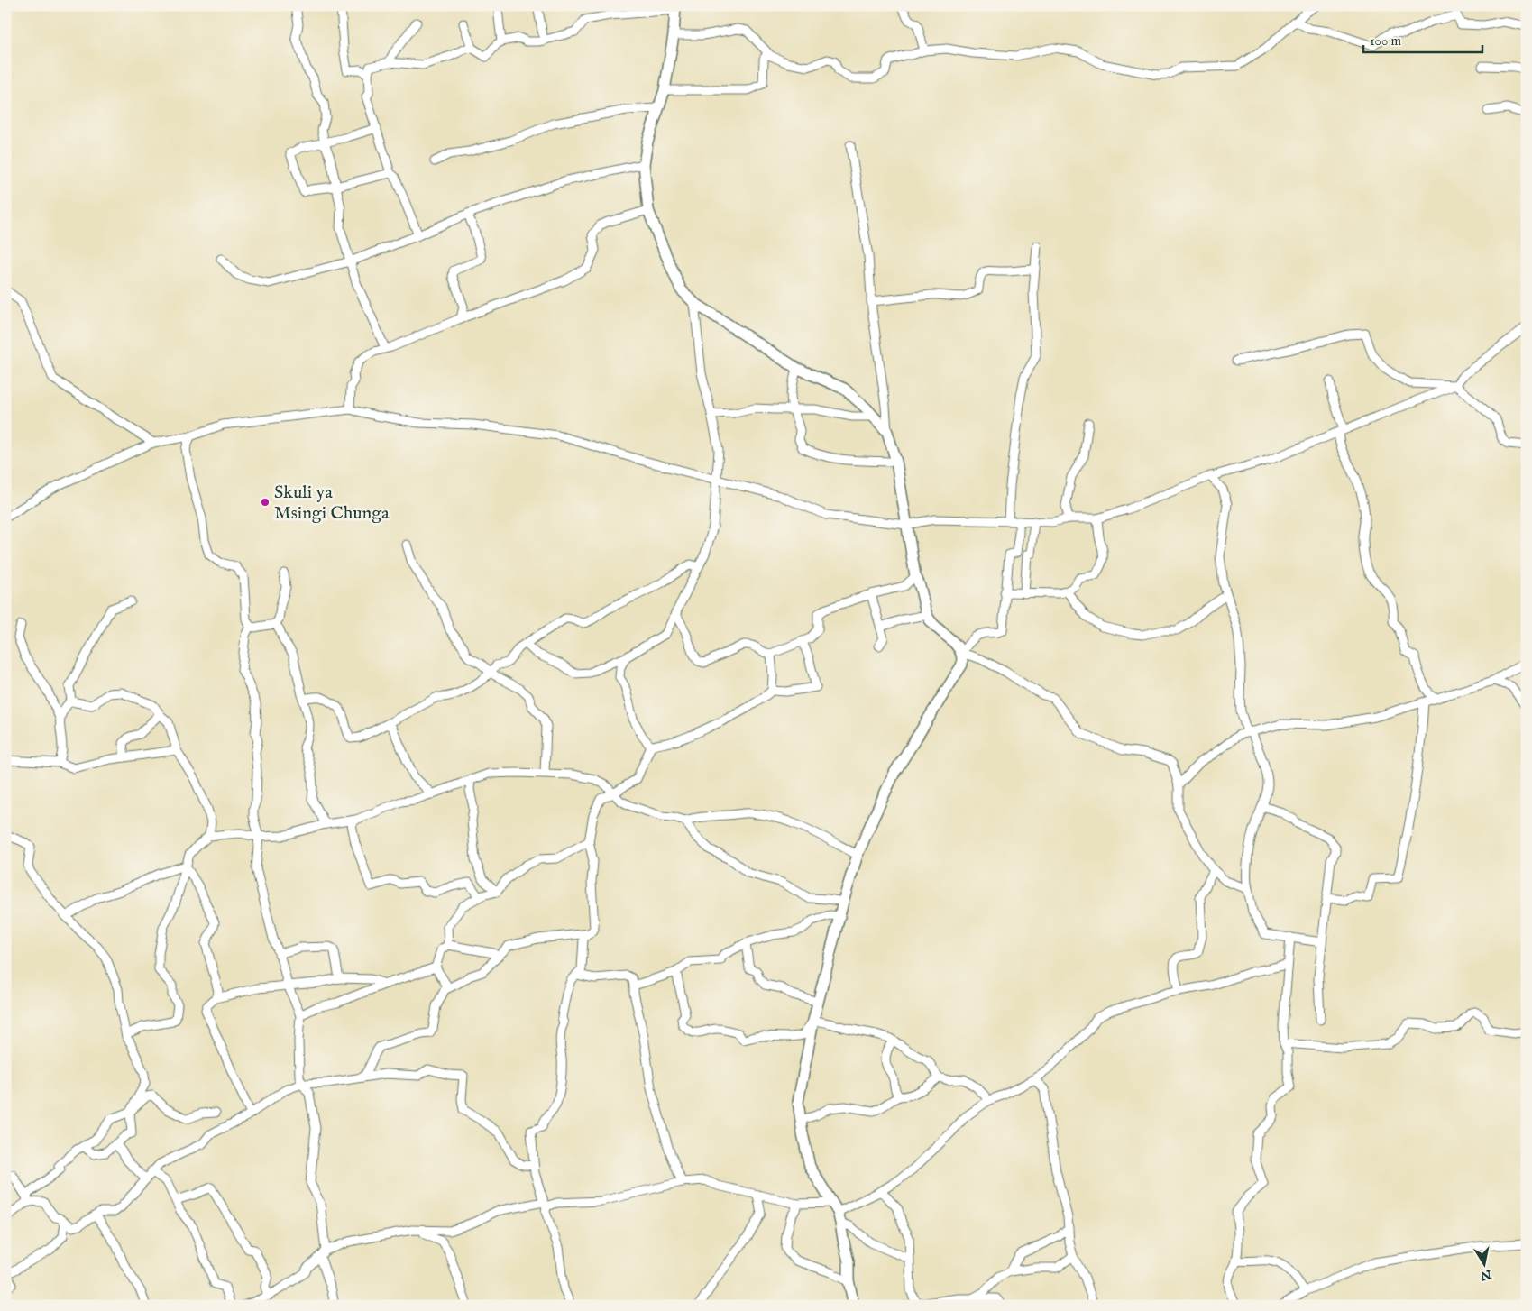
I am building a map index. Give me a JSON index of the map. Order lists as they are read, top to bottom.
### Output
{
  "places": ["Skuli ya Msingi Chunga"],
  "scale_bar": "100 m",
  "north": "bottom"
}
